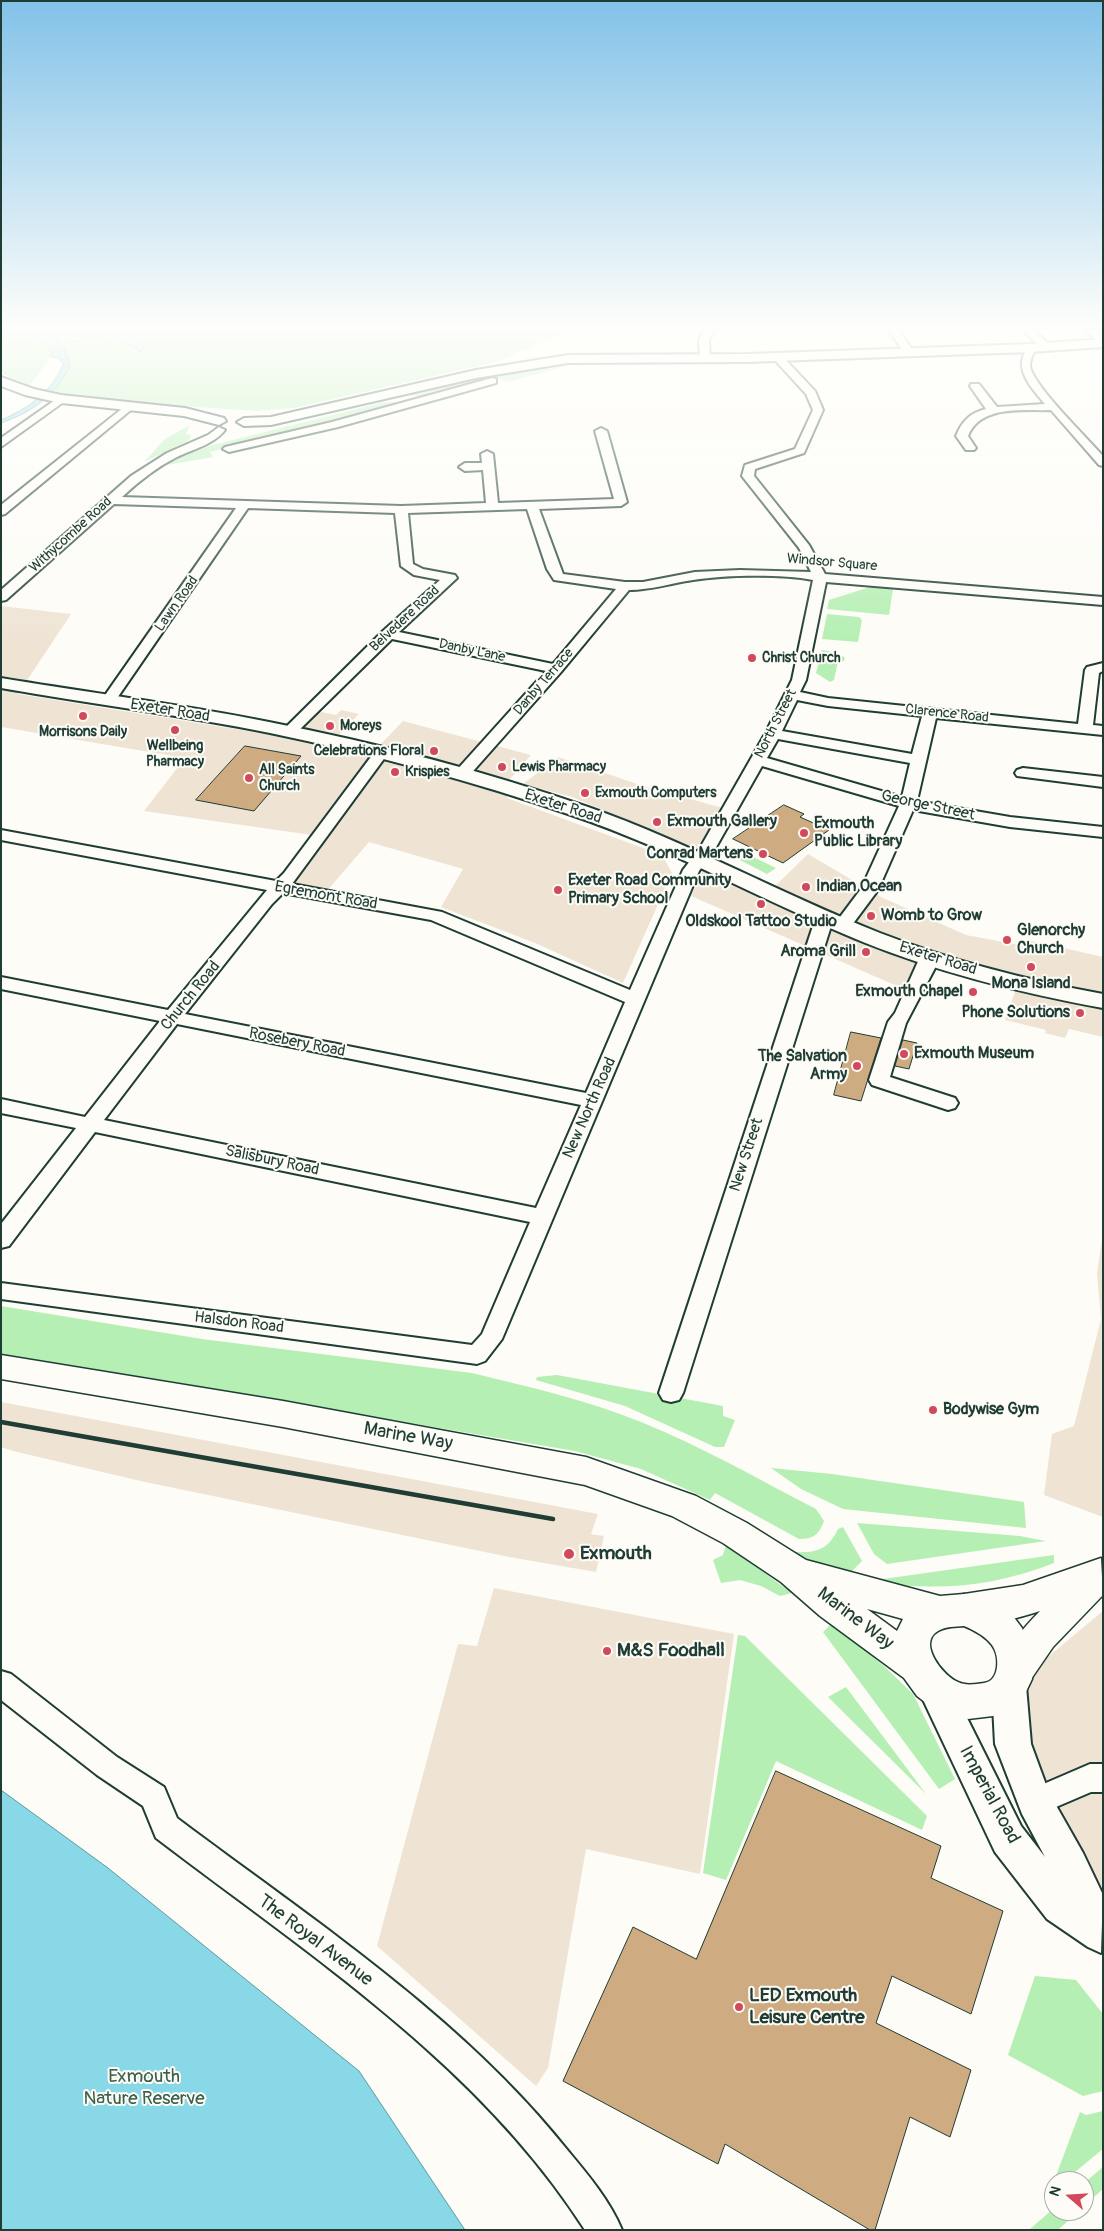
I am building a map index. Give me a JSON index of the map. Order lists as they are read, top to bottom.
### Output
{
  "streets": {
    "main road": ["Marine Way"],
    "street": [
      "Withycombe Road",
      "Windsor Square",
      "Lawn Road",
      "Belvedere Road",
      "Danby Lane",
      "Danby Terrace",
      "Exeter Road",
      "Clarence Road",
      "North Street",
      "George Street",
      "Egremont Road",
      "Church Road",
      "Rosebery Road",
      "New North Road",
      "New Street",
      "Salisbury Road",
      "Halsdon Road",
      "Imperial Road",
      "The Royal Avenue"
    ]
  },
  "crossings": [
    ["Windsor Square", "Danby Terrace"],
    ["Windsor Square", "North Street"],
    ["Lawn Road", "Exeter Road"],
    ["Belvedere Road", "Danby Lane"],
    ["Belvedere Road", "Exeter Road"],
    ["Danby Lane", "Danby Terrace"],
    ["Danby Terrace", "Exeter Road"],
    ["Exeter Road", "North Street"],
    ["Exeter Road", "Church Road"],
    ["Exeter Road", "New North Road"],
    ["Exeter Road", "New Street"],
    ["Clarence Road", "North Street"],
    ["Clarence Road", "New Street"],
    ["North Street", "George Street"],
    ["North Street", "New North Road"],
    ["George Street", "New Street"],
    ["Egremont Road", "Church Road"],
    ["Egremont Road", "New North Road"],
    ["Church Road", "Rosebery Road"],
    ["Church Road", "Salisbury Road"],
    ["Rosebery Road", "New North Road"],
    ["New North Road", "Salisbury Road"],
    ["New North Road", "Halsdon Road"],
    ["Marine Way", "Imperial Road"]
  ],
  "parks": ["Exmouth Nature Reserve"],
  "places": [
    "Christ Church",
    "Morrisons Daily",
    "Moreys",
    "Wellbeing Pharmacy",
    "Celebrations Floral",
    "Lewis Pharmacy",
    "Krispies",
    "All Saints Church",
    "Exmouth Computers",
    "Exmouth Gallery",
    "Exmouth Public Library",
    "Conrad Martens",
    "Indian Ocean",
    "Exeter Road Community Primary School",
    "Oldskool Tattoo Studio",
    "Womb to Grow",
    "Glenorchy Church",
    "Aroma Grill",
    "Mona Island",
    "Exmouth Chapel",
    "Phone Solutions",
    "Exmouth Museum",
    "The Salvation Army",
    "Bodywise Gym",
    "Exmouth",
    "M&S Foodhall",
    "LED Exmouth Leisure Centre"
  ],
  "north": "left"
}
